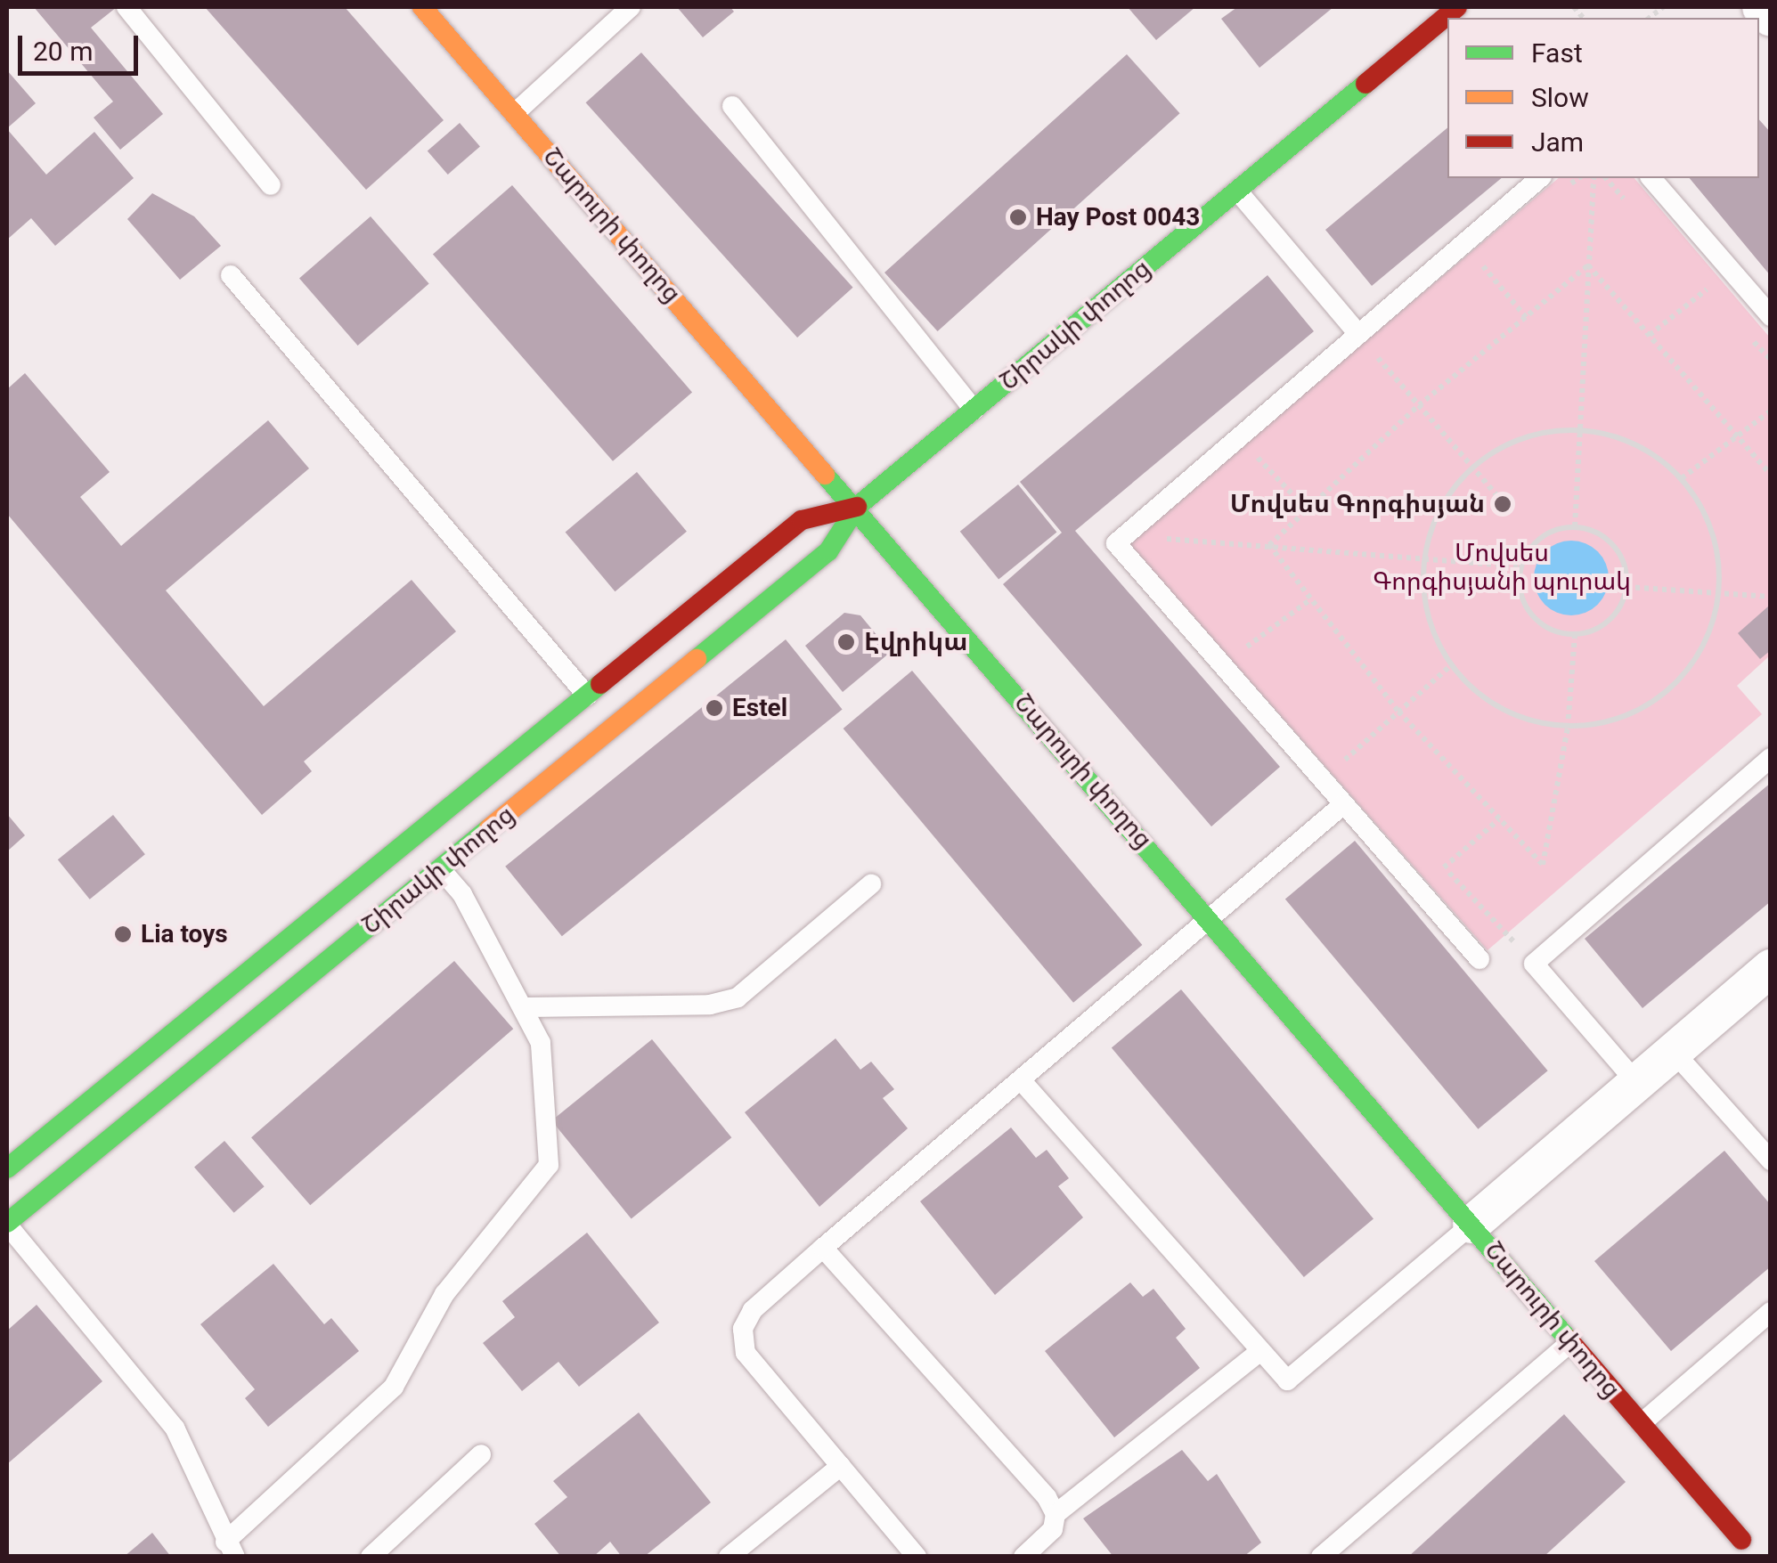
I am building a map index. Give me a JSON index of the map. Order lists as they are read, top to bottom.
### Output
{
  "streets": {
    "main road": ["Շարուրի փողոց", "Շիրակի փողոց"]
  },
  "crossings": [
    ["Շարուրի փողոց", "Շիրակի փողոց"]
  ],
  "parks": ["Մովսես Գորգիսյանի պուրակ"],
  "places": [
    "Hay Post 0043",
    "Մովսես Գորգիսյան",
    "Էվրիկա",
    "Estel",
    "Lia toys"
  ],
  "legend": ["Fast", "Slow", "Jam"],
  "scale_bar": "20 m"
}
